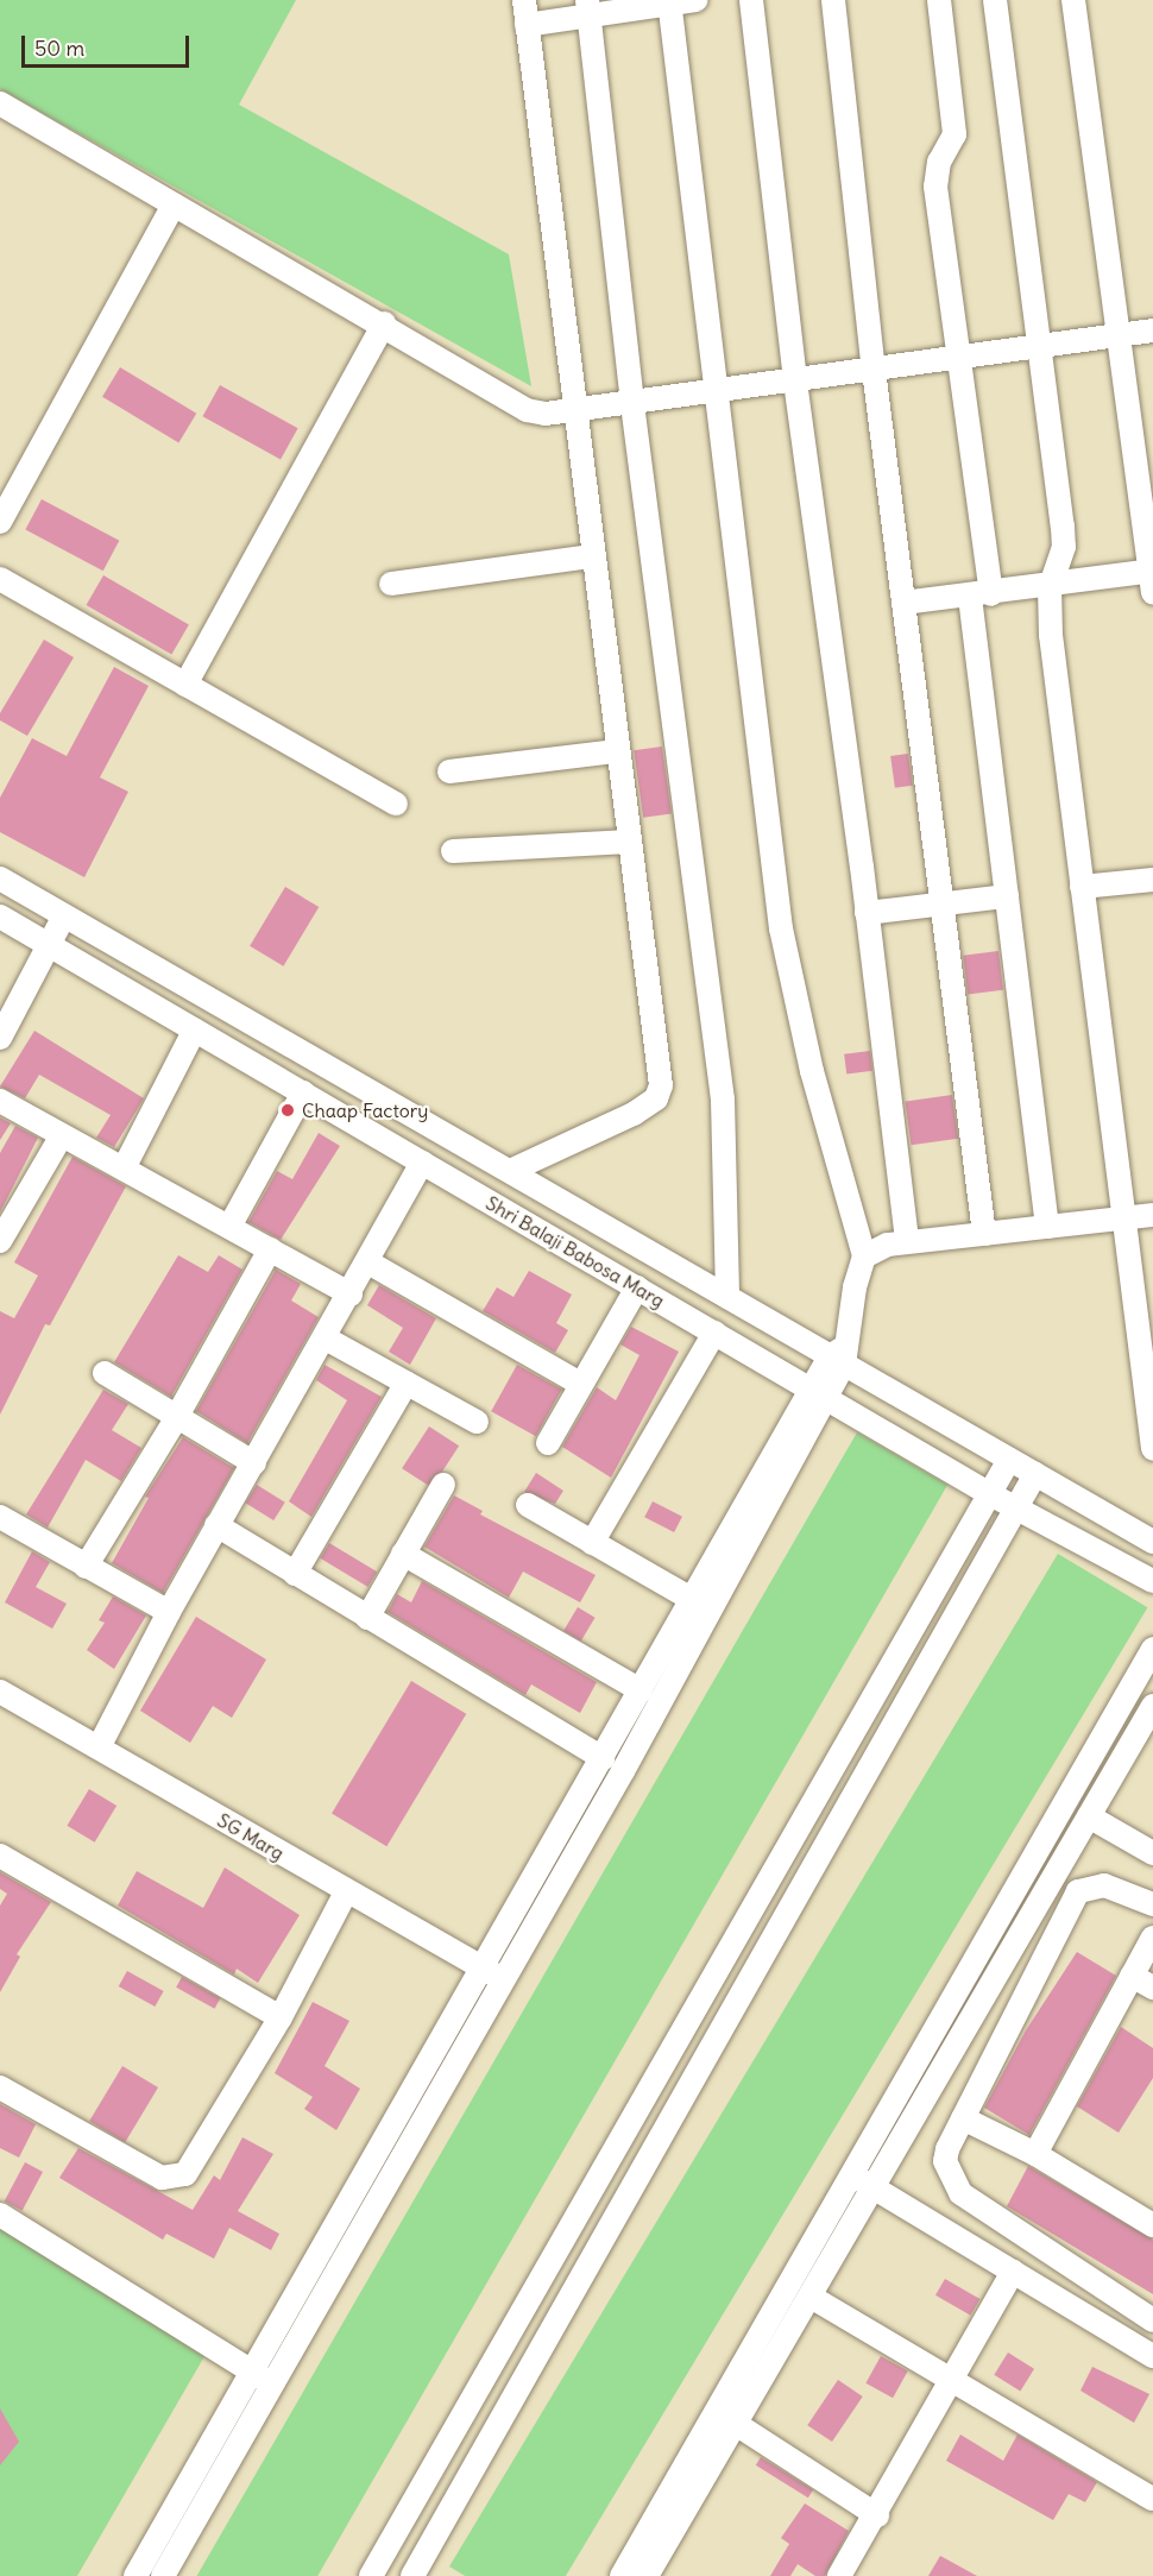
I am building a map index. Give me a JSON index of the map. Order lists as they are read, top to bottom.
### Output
{
  "streets": {
    "street": ["Shri Balaji Babosa Marg", "SG Marg"]
  },
  "places": ["Chaap Factory"],
  "scale_bar": "50 m"
}
